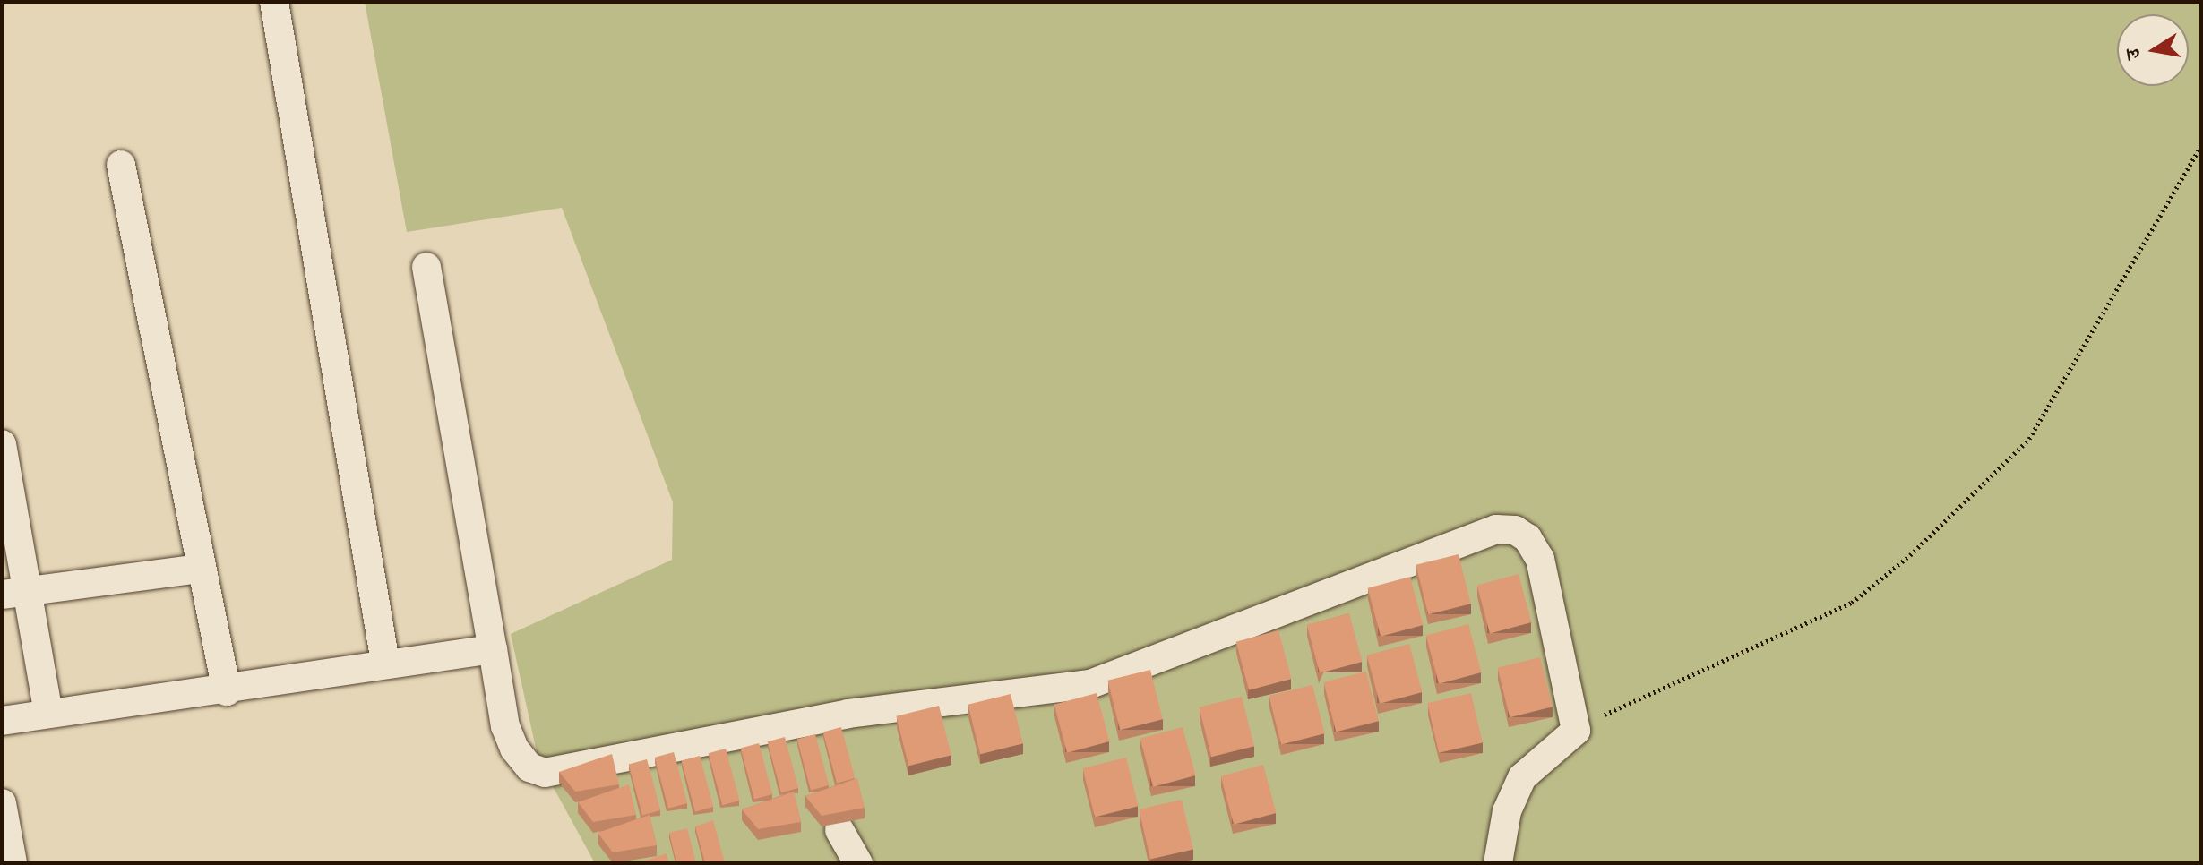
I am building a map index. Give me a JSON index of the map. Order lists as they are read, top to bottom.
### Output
{
  "north": "left"
}
